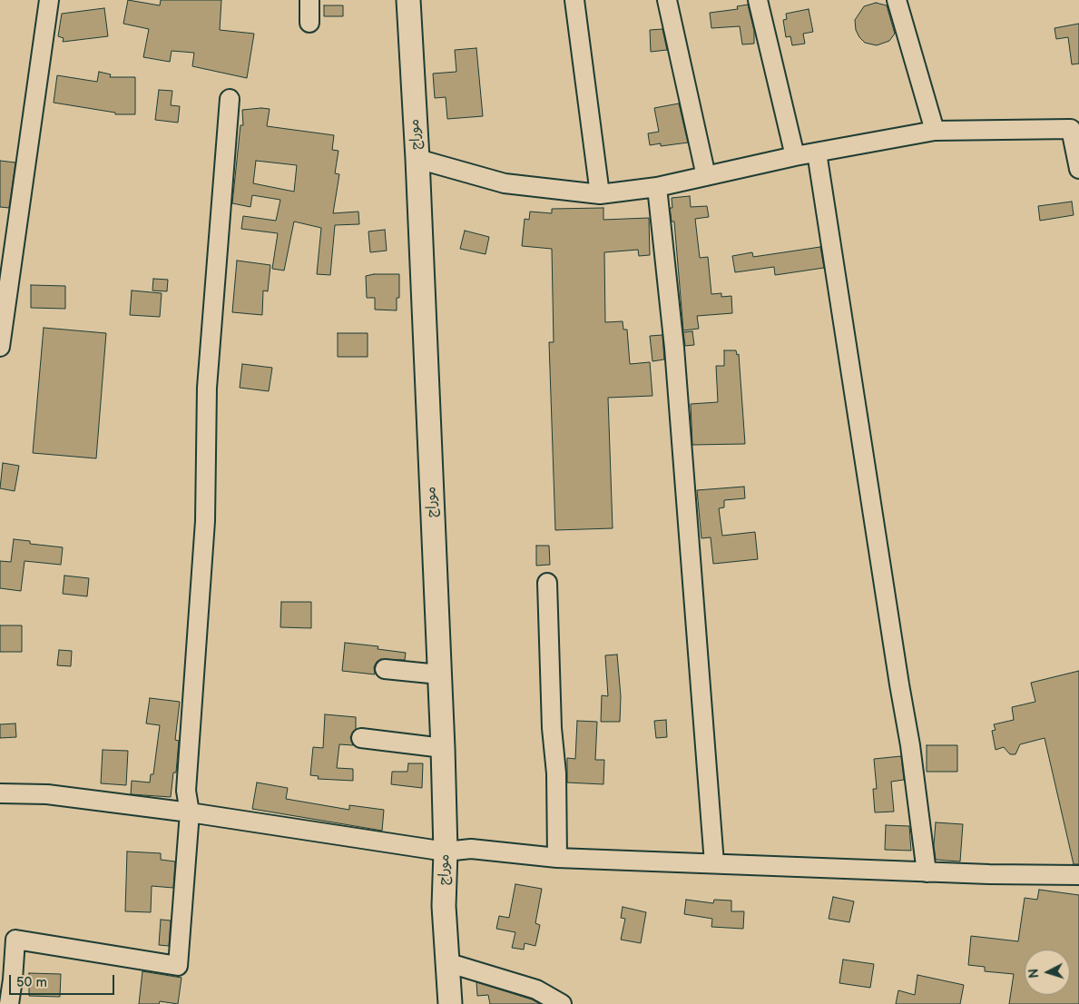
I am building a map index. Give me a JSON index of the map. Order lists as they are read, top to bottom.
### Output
{
  "streets": {
    "main road": ["موراج"]
  },
  "scale_bar": "50 m",
  "north": "left"
}
